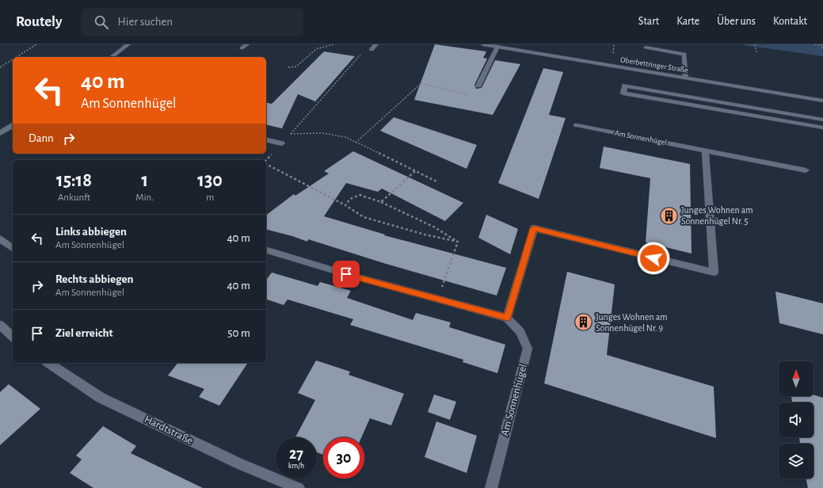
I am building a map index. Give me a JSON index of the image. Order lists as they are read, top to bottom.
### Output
{
  "streets": {
    "street": ["Oberbettringer Straße", "Am Sonnenhügel", "Hardtstraße"]
  },
  "places": {
    "building": ["Junges Wohnen am Sonnenhügel Nr. 5", "Junges Wohnen am Sonnenhügel Nr. 9"]
  },
  "north": "top",
  "page": {
    "header": "Routely",
    "search": "Hier suchen",
    "nav": [
      "Start",
      "Karte",
      "Über uns",
      "Kontakt"
    ],
    "turn": ["40 m", "Am Sonnenhügel"],
    "then": "Dann",
    "eta": [
      "15:18",
      "Ankunft",
      "1",
      "Min.",
      "130",
      "m"
    ],
    "list": [
      {
        "name": "Links abbiegen",
        "note": "Am Sonnenhügel",
        "value": "40 m"
      },
      {
        "name": "Rechts abbiegen",
        "note": "Am Sonnenhügel",
        "value": "40 m"
      },
      {
        "name": "Ziel erreicht",
        "value": "50 m"
      }
    ],
    "speed": "27 km/h",
    "limit": "30"
  }
}
